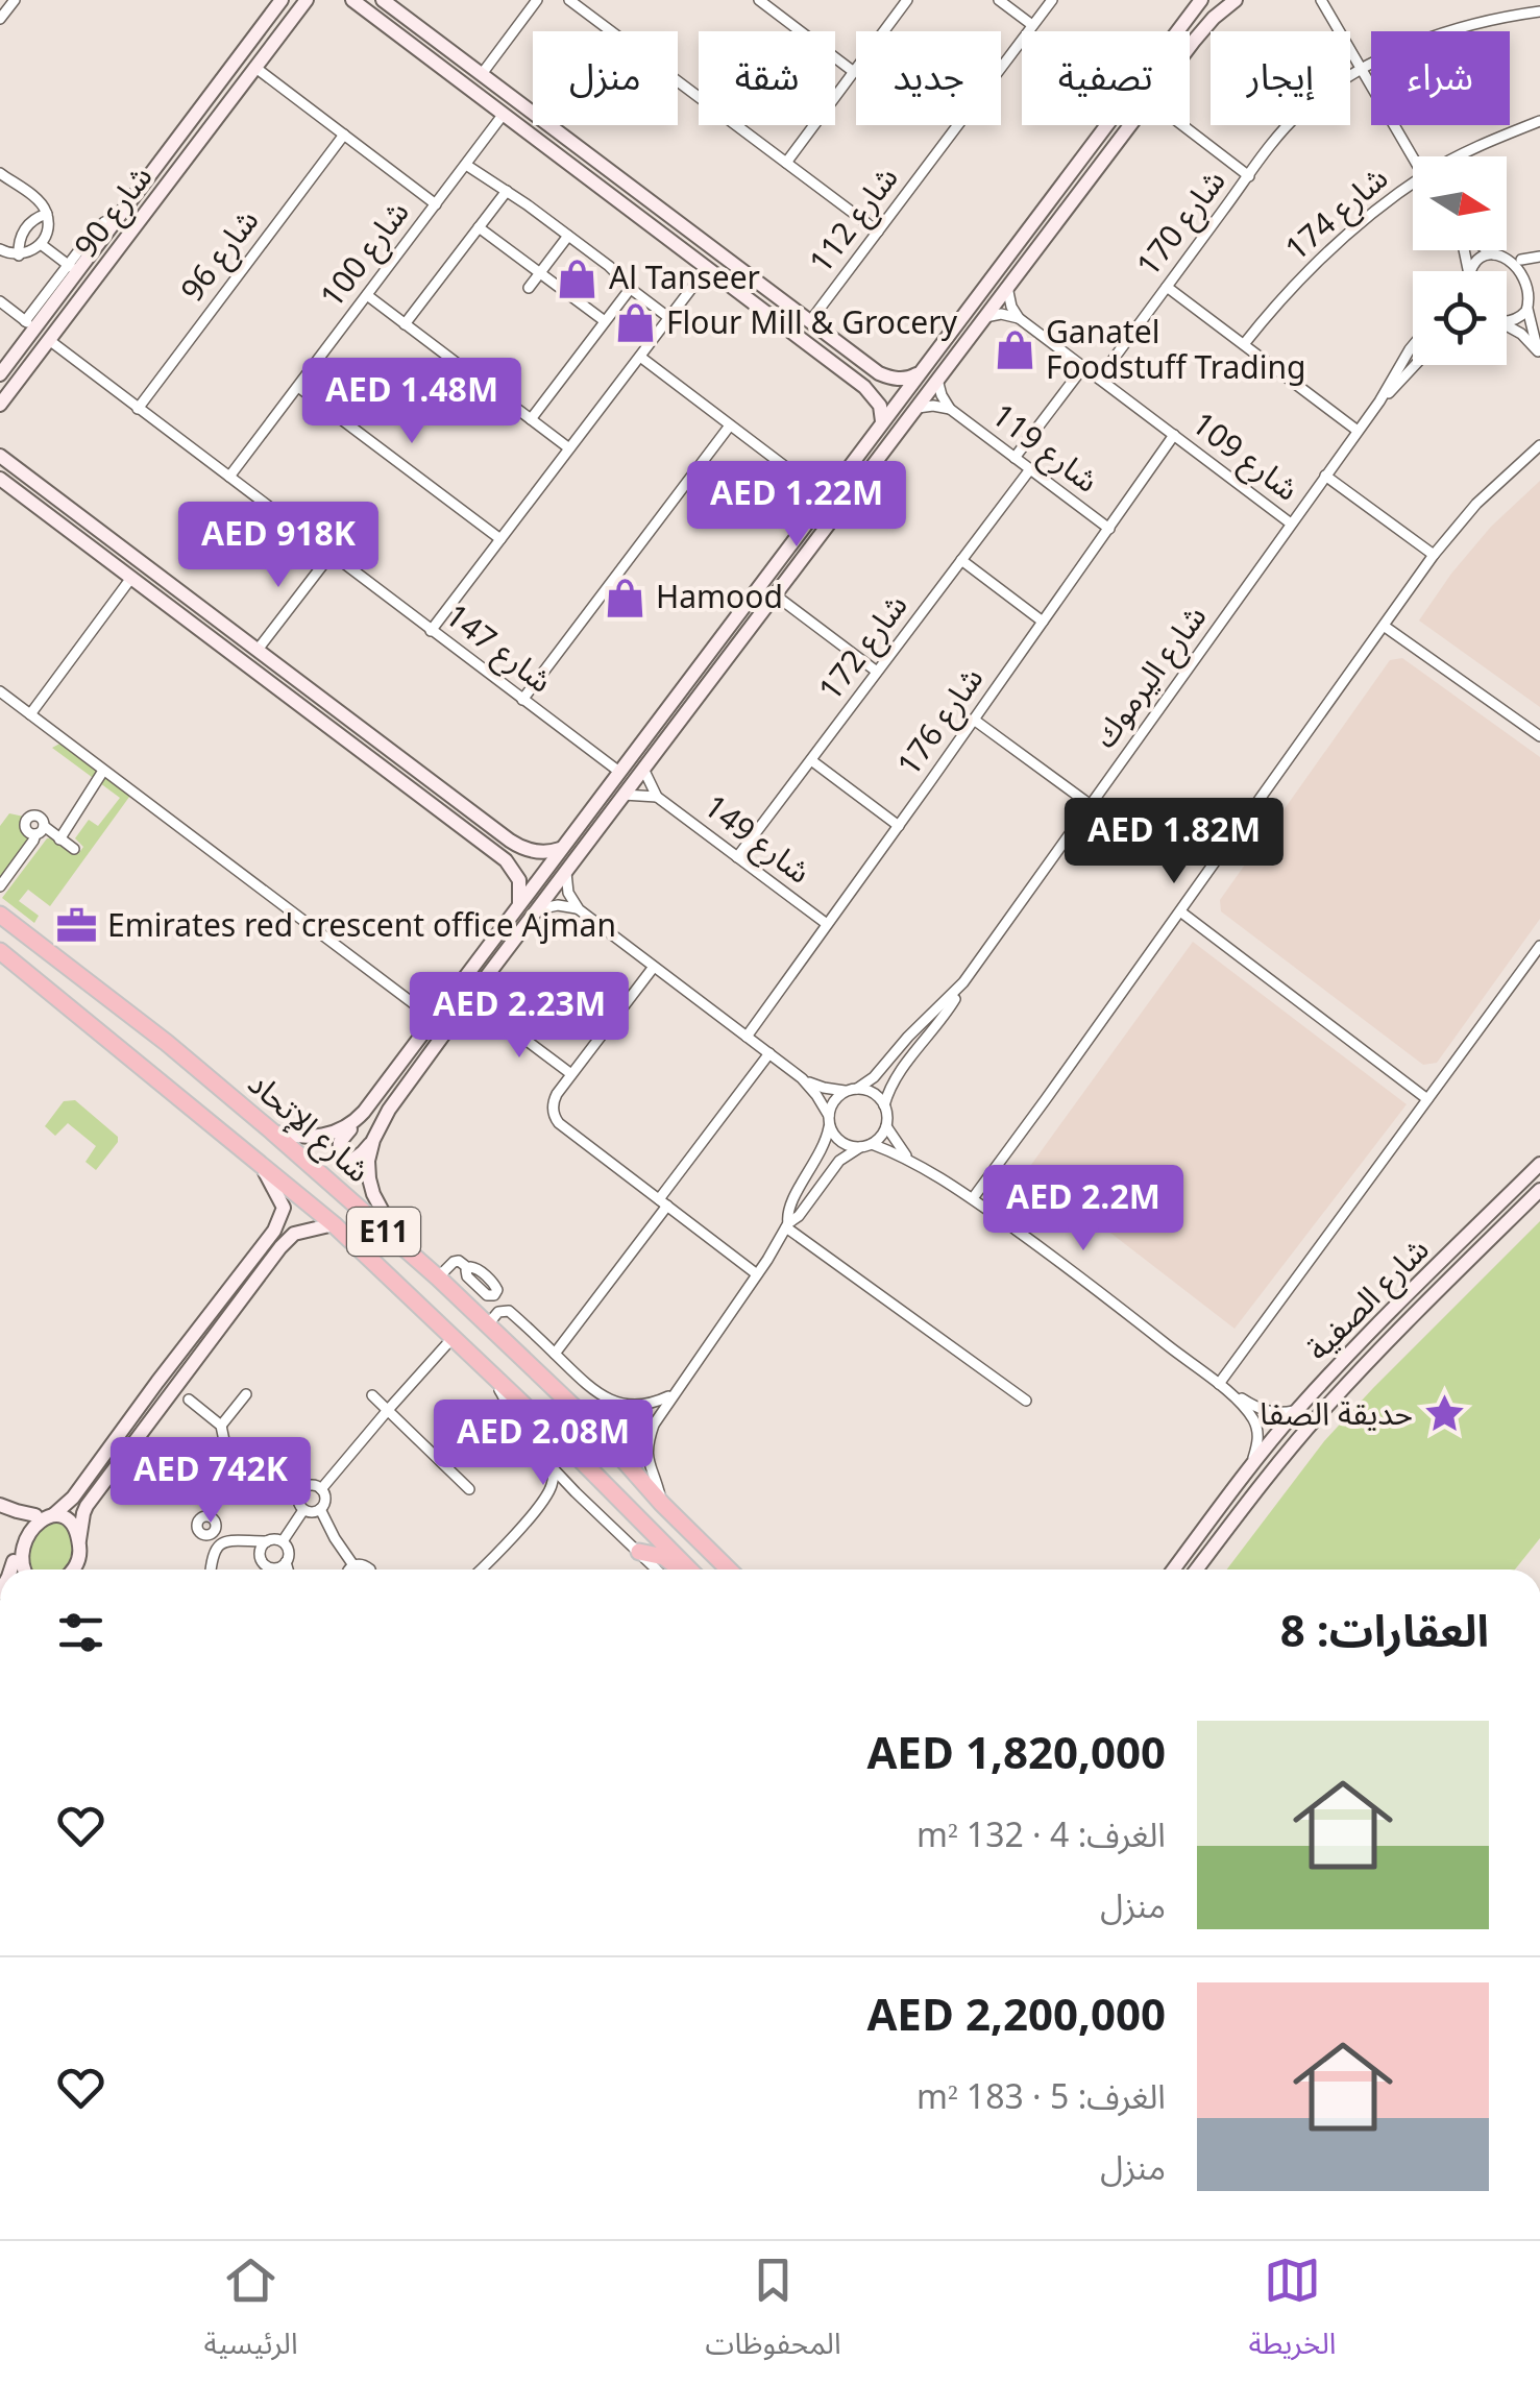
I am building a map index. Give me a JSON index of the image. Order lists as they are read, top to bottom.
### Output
{
  "streets": {
    "highway": ["شارع الإتحاد", "E11"],
    "main road": ["شارع 90", "شارع الصفية"],
    "street": [
      "شارع 174",
      "شارع 112",
      "شارع 170",
      "شارع 100",
      "شارع 96",
      "شارع 119",
      "شارع 109",
      "شارع 172",
      "شارع 147",
      "شارع اليرموك",
      "شارع 176",
      "شارع 149"
    ]
  },
  "crossings": [
    ["شارع 90", "شارع 147"],
    ["شارع 170", "شارع 109"],
    ["شارع 100", "شارع 147"],
    ["شارع 96", "شارع 147"],
    ["شارع 119", "شارع 172"],
    ["شارع 119", "شارع 176"],
    ["شارع 109", "شارع اليرموك"],
    ["شارع 109", "شارع 176"],
    ["شارع 172", "شارع 149"],
    ["شارع 176", "شارع 149"]
  ],
  "places": {
    "shop": [
      "Al Tanseer",
      "Flour Mill & Grocery",
      "Ganatel Foodstuff Trading",
      "Hamood"
    ],
    "office": ["Emirates red crescent office Ajman"],
    "place": ["حديقة الصفا"]
  },
  "north": "right",
  "page": {
    "chip": [
      "شراء",
      "إيجار",
      "تصفية",
      "جديد",
      "شقة",
      "منزل"
    ],
    "price": [
      "AED 1.48M",
      "AED 1.22M",
      "AED 918K",
      "AED 1.82M",
      "AED 2.23M",
      "AED 2.2M",
      "AED 2.08M",
      "AED 742K"
    ],
    "heading": "العقارات: 8",
    "list": [
      {
        "name": "AED 1,820,000",
        "note": "الغرف: 4 · 132 m² · منزل"
      },
      {
        "name": "AED 2,200,000",
        "note": "الغرف: 5 · 183 m² · منزل"
      }
    ],
    "tabs": ["الخريطة", "المحفوظات", "الرئيسية"]
  }
}
